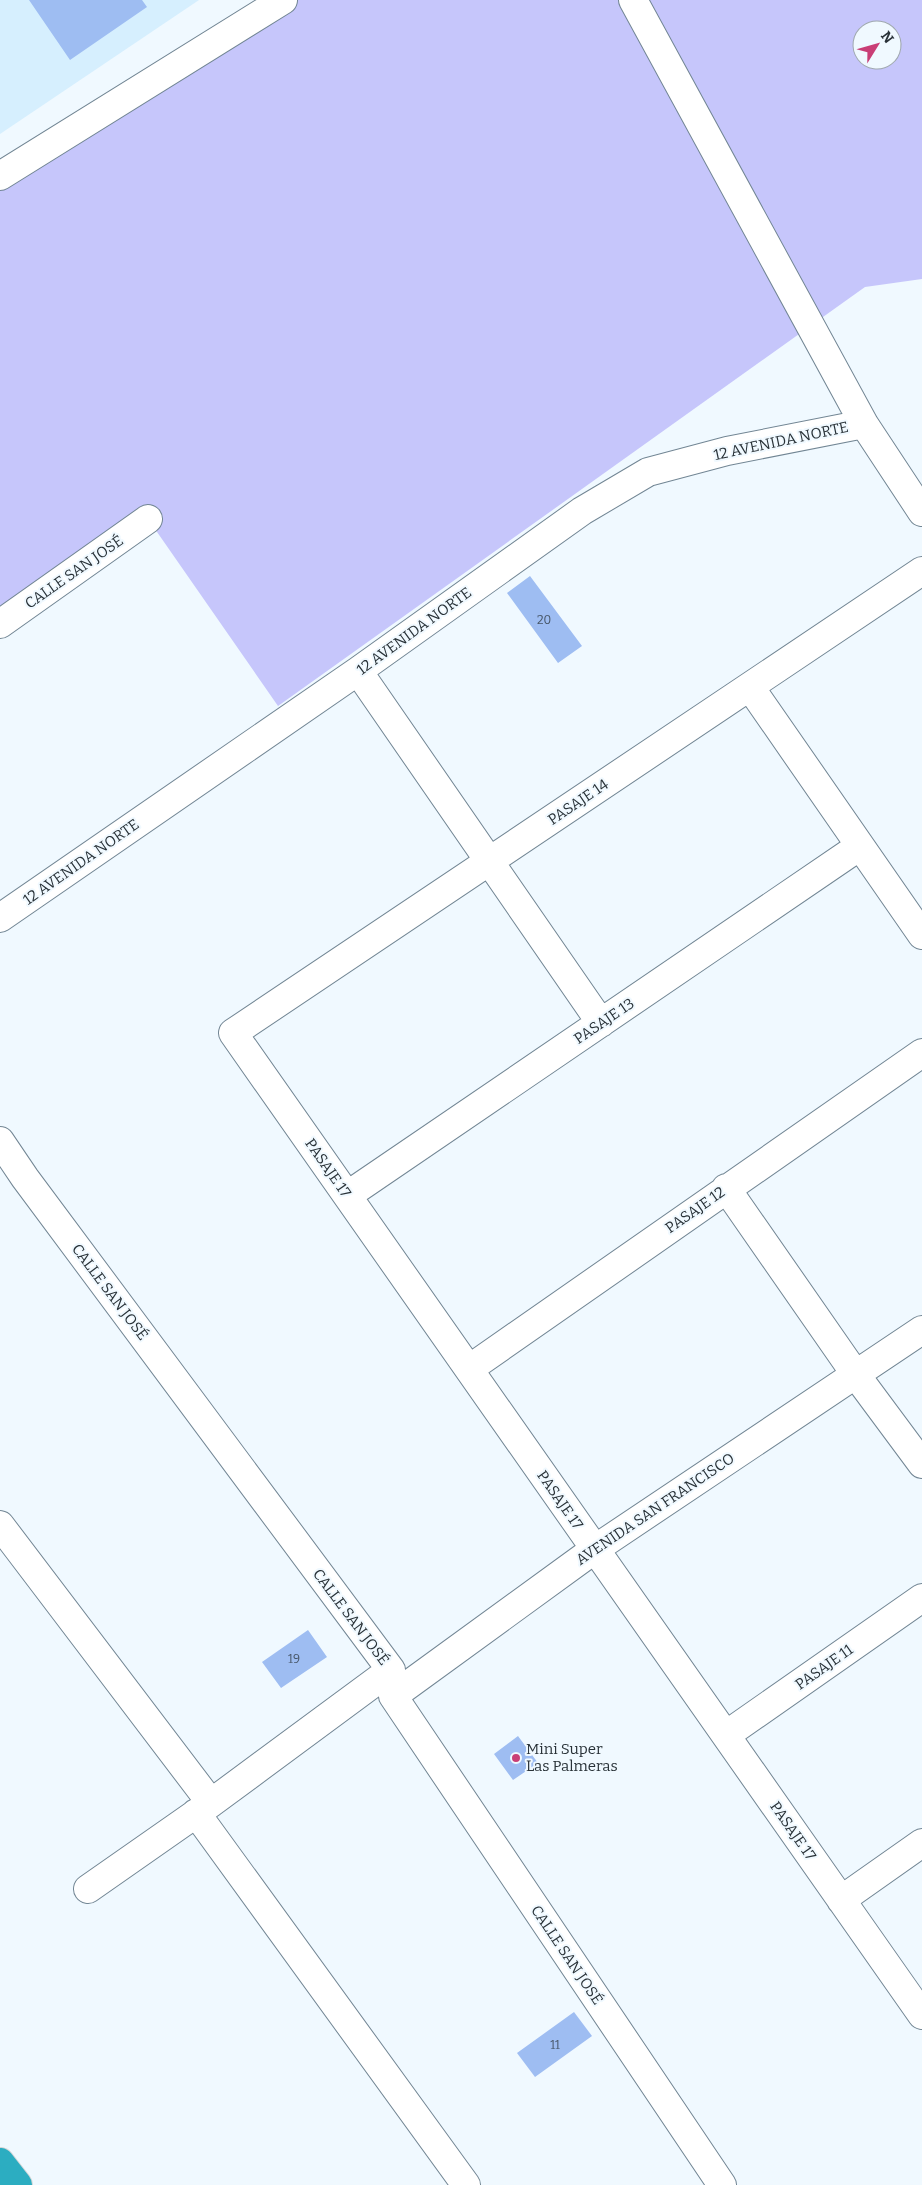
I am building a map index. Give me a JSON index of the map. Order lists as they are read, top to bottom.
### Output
{
  "streets": {
    "street": [
      "12 AVENIDA NORTE",
      "CALLE SAN JOSÉ",
      "PASAJE 14",
      "PASAJE 13",
      "PASAJE 17",
      "PASAJE 12",
      "AVENIDA SAN FRANCISCO",
      "PASAJE 11"
    ]
  },
  "crossings": [
    ["CALLE SAN JOSÉ", "AVENIDA SAN FRANCISCO"],
    ["PASAJE 14", "PASAJE 17"],
    ["PASAJE 13", "PASAJE 17"],
    ["PASAJE 17", "PASAJE 12"],
    ["PASAJE 17", "AVENIDA SAN FRANCISCO"],
    ["PASAJE 17", "PASAJE 11"]
  ],
  "places": ["Mini Super Las Palmeras"],
  "house_numbers": ["20", "19", "11"],
  "north": "top right"
}
